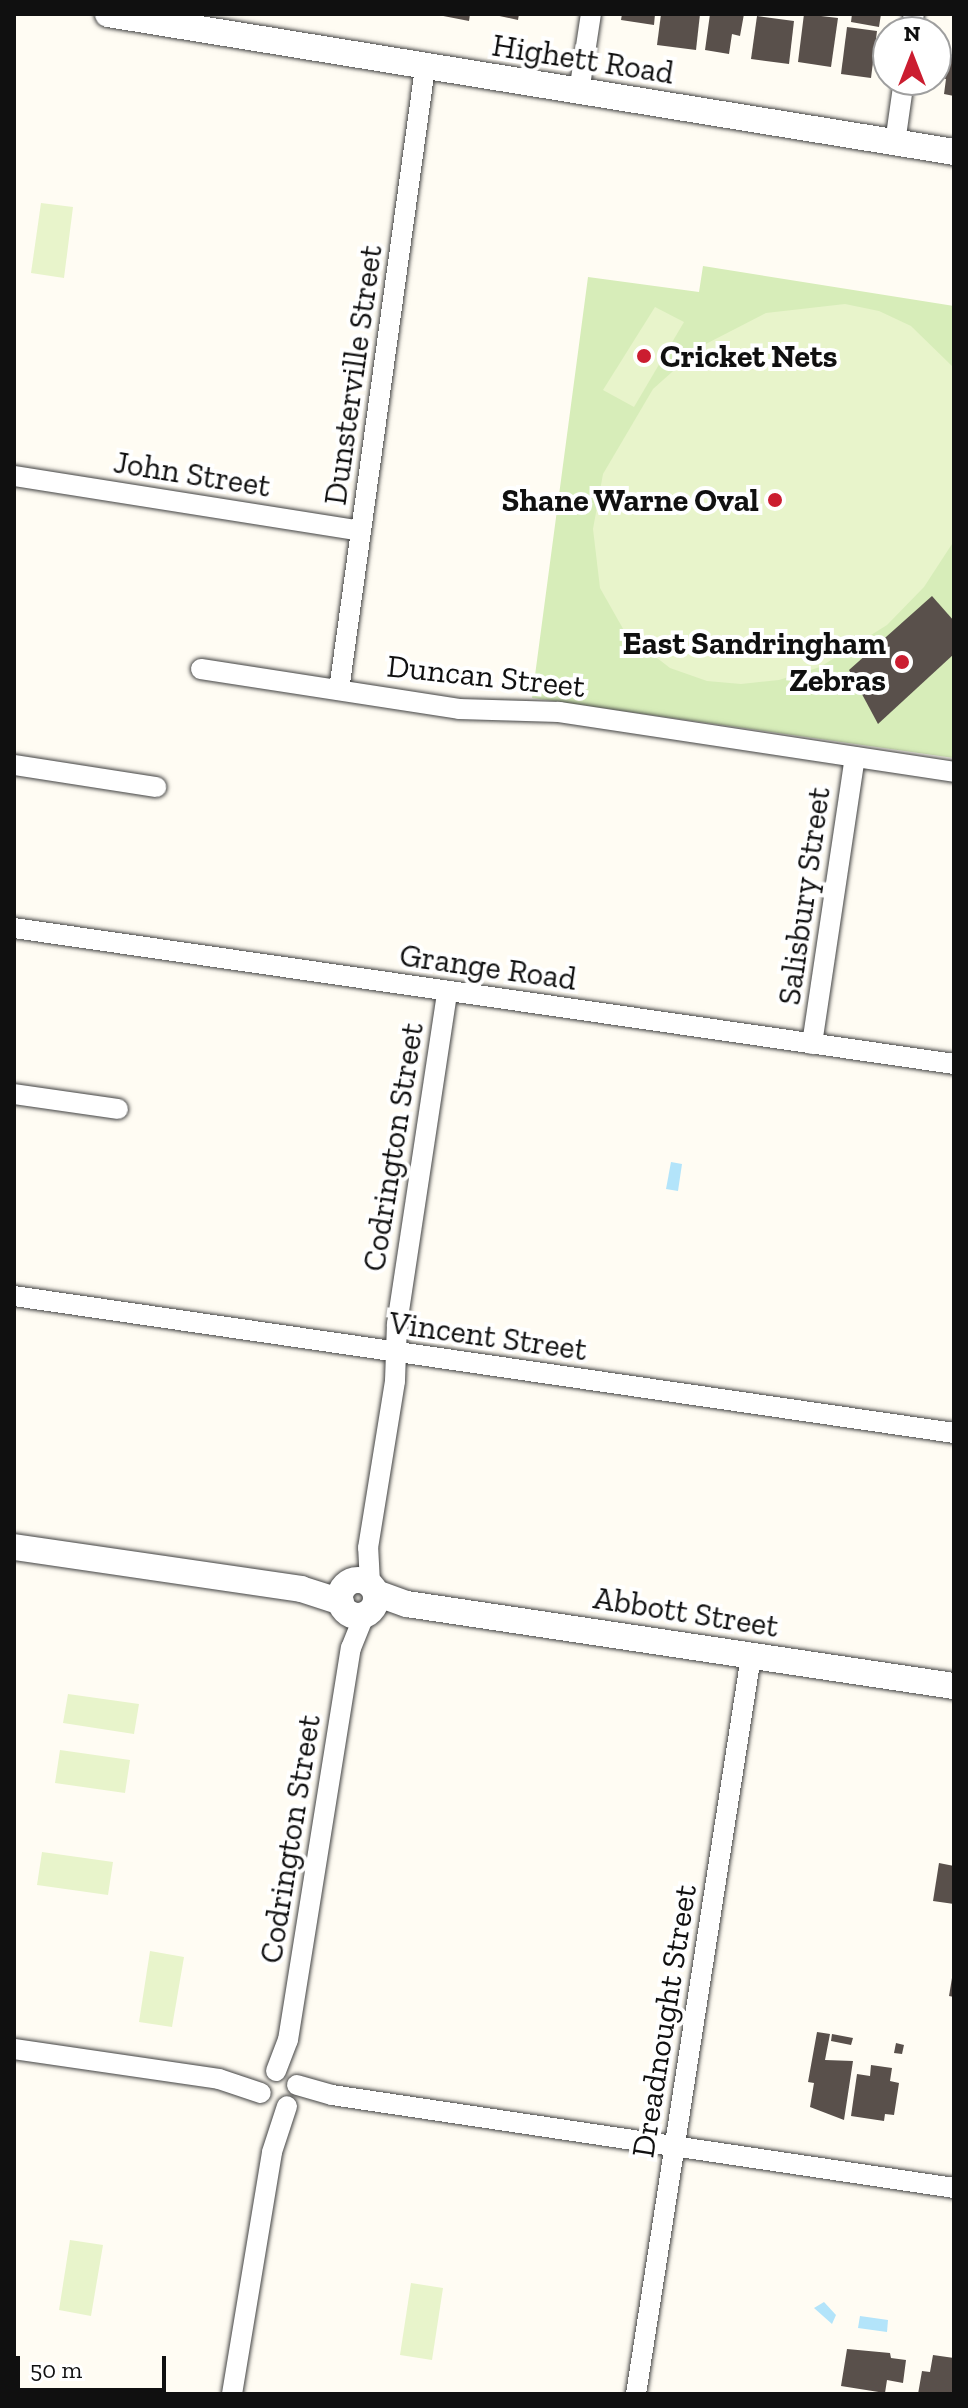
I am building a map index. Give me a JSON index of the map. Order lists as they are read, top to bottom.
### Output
{
  "streets": {
    "street": [
      "Highett Road",
      "Dunsterville Street",
      "John Street",
      "Duncan Street",
      "Salisbury Street",
      "Grange Road",
      "Codrington Street",
      "Vincent Street",
      "Abbott Street",
      "Dreadnought Street"
    ]
  },
  "crossings": [
    ["Highett Road", "Dunsterville Street"],
    ["Dunsterville Street", "John Street"],
    ["Dunsterville Street", "Duncan Street"],
    ["Duncan Street", "Salisbury Street"],
    ["Salisbury Street", "Grange Road"],
    ["Grange Road", "Codrington Street"],
    ["Codrington Street", "Vincent Street"],
    ["Codrington Street", "Abbott Street"],
    ["Abbott Street", "Dreadnought Street"]
  ],
  "places": ["Cricket Nets", "Shane Warne Oval", "East Sandringham Zebras"],
  "scale_bar": "50 m",
  "north": "top"
}
